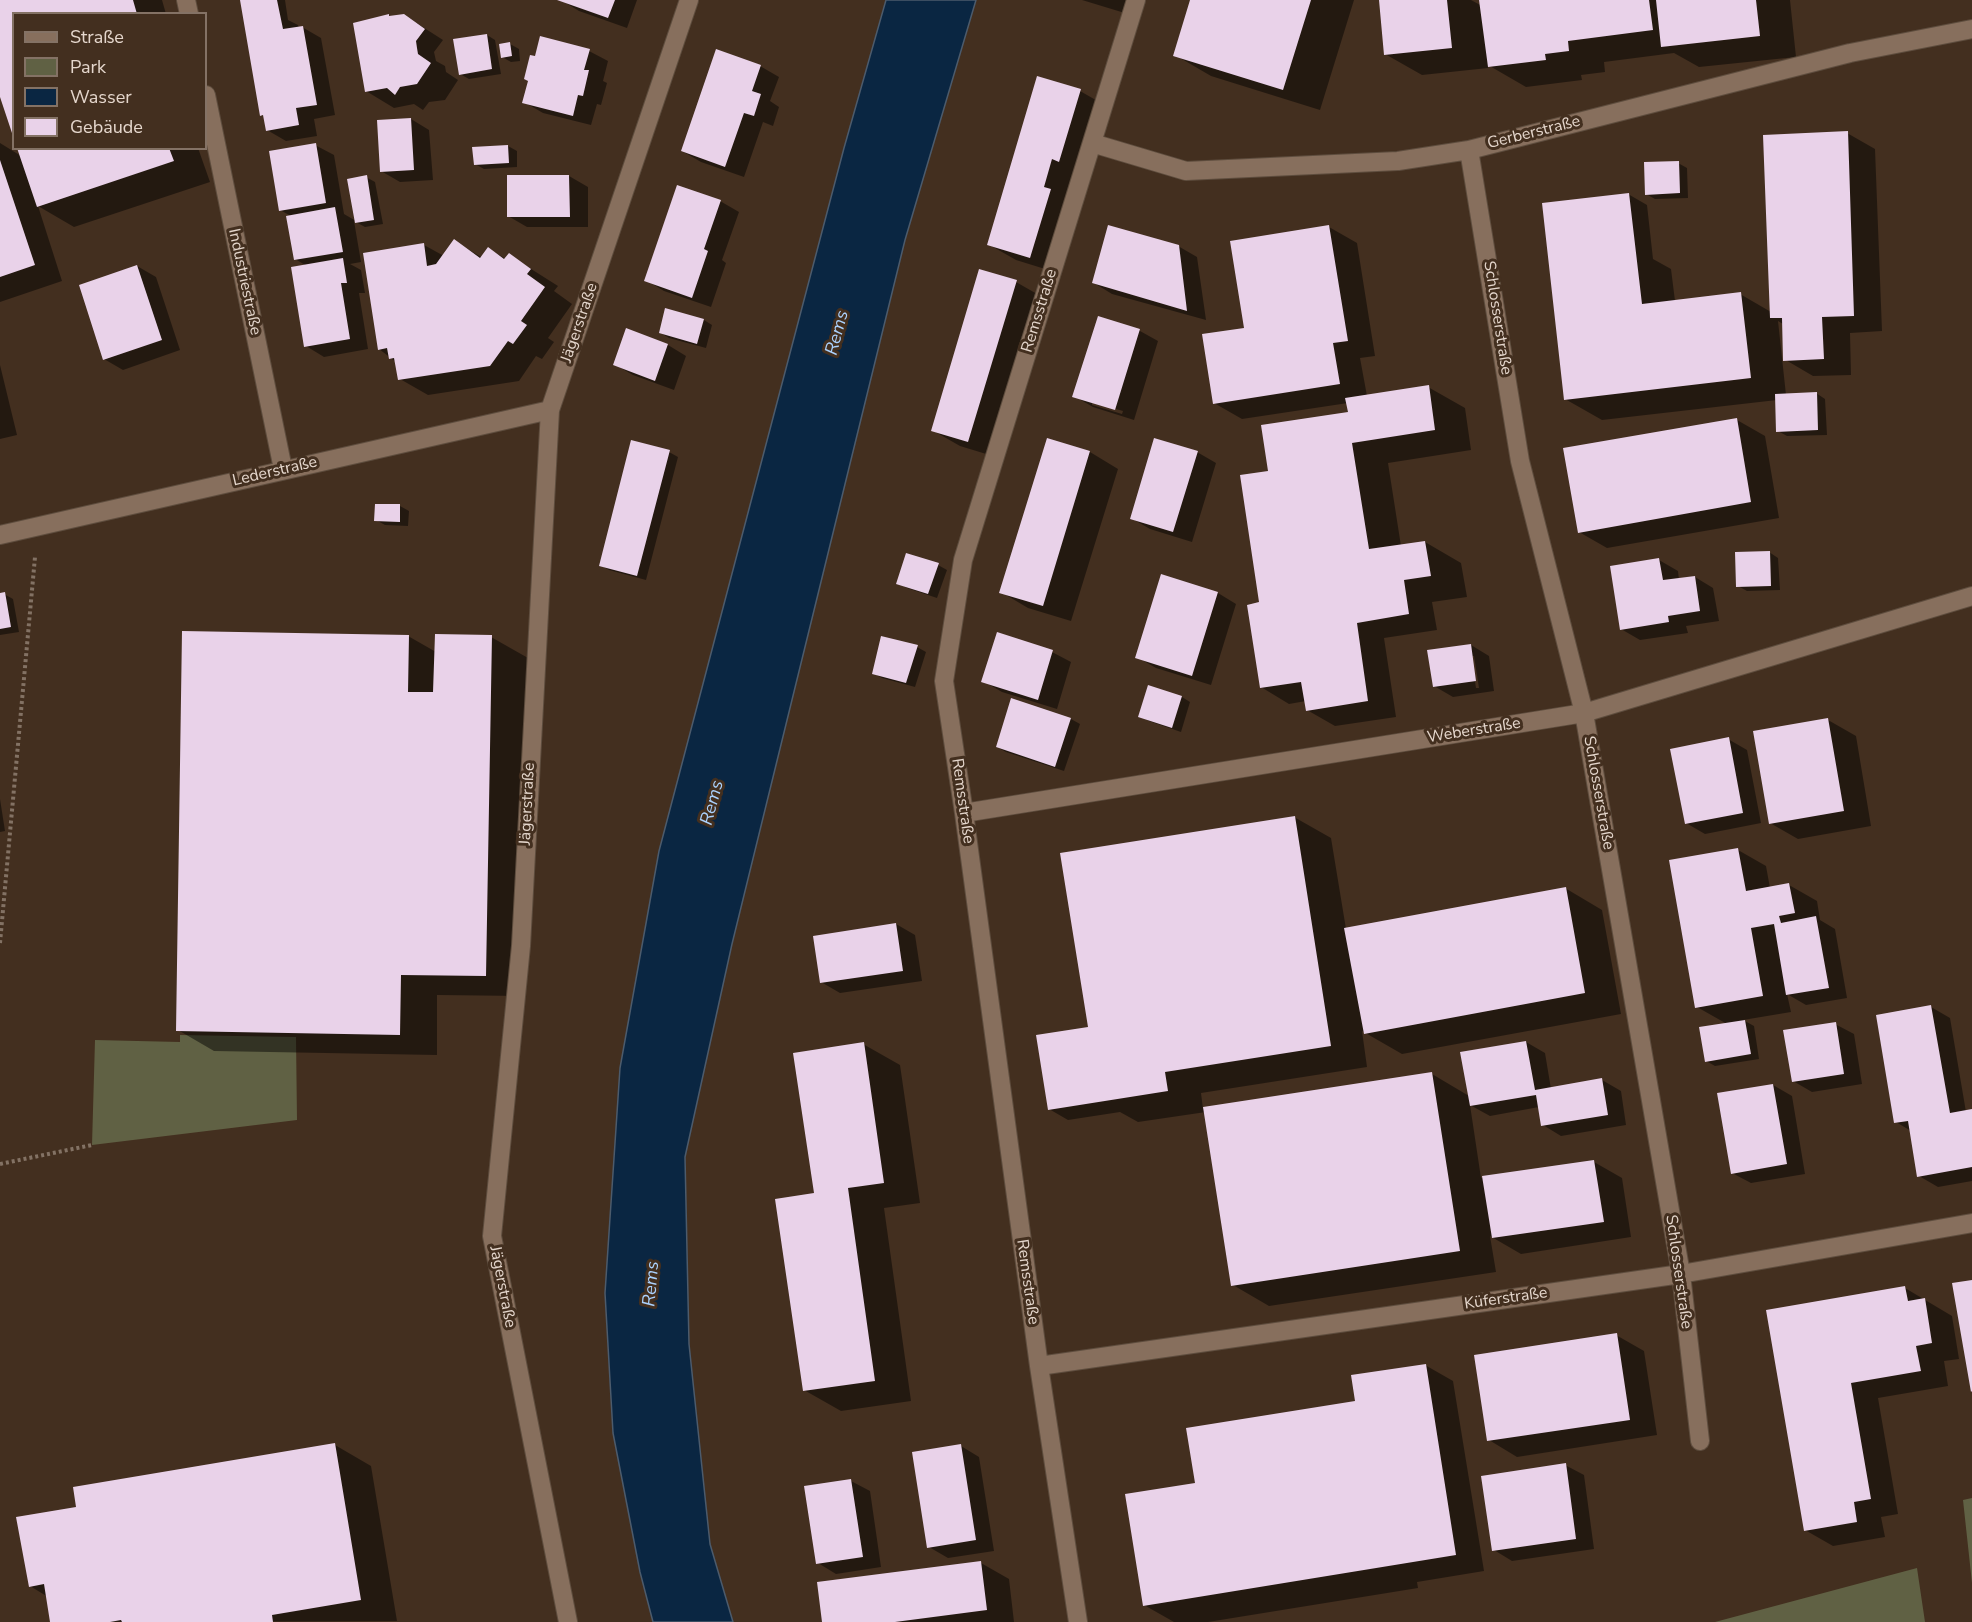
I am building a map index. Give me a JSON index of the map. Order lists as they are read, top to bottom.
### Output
{
  "streets": {
    "street": [
      "Gerberstraße",
      "Industriestraße",
      "Remsstraße",
      "Schlosserstraße",
      "Jägerstraße",
      "Lederstraße",
      "Weberstraße",
      "Küferstraße"
    ]
  },
  "crossings": [
    ["Gerberstraße", "Remsstraße"],
    ["Gerberstraße", "Schlosserstraße"],
    ["Industriestraße", "Lederstraße"],
    ["Remsstraße", "Weberstraße"],
    ["Remsstraße", "Küferstraße"],
    ["Schlosserstraße", "Weberstraße"],
    ["Schlosserstraße", "Küferstraße"],
    ["Jägerstraße", "Lederstraße"]
  ],
  "water": ["Rems"],
  "legend": [
    "Straße",
    "Park",
    "Wasser",
    "Gebäude"
  ]
}
